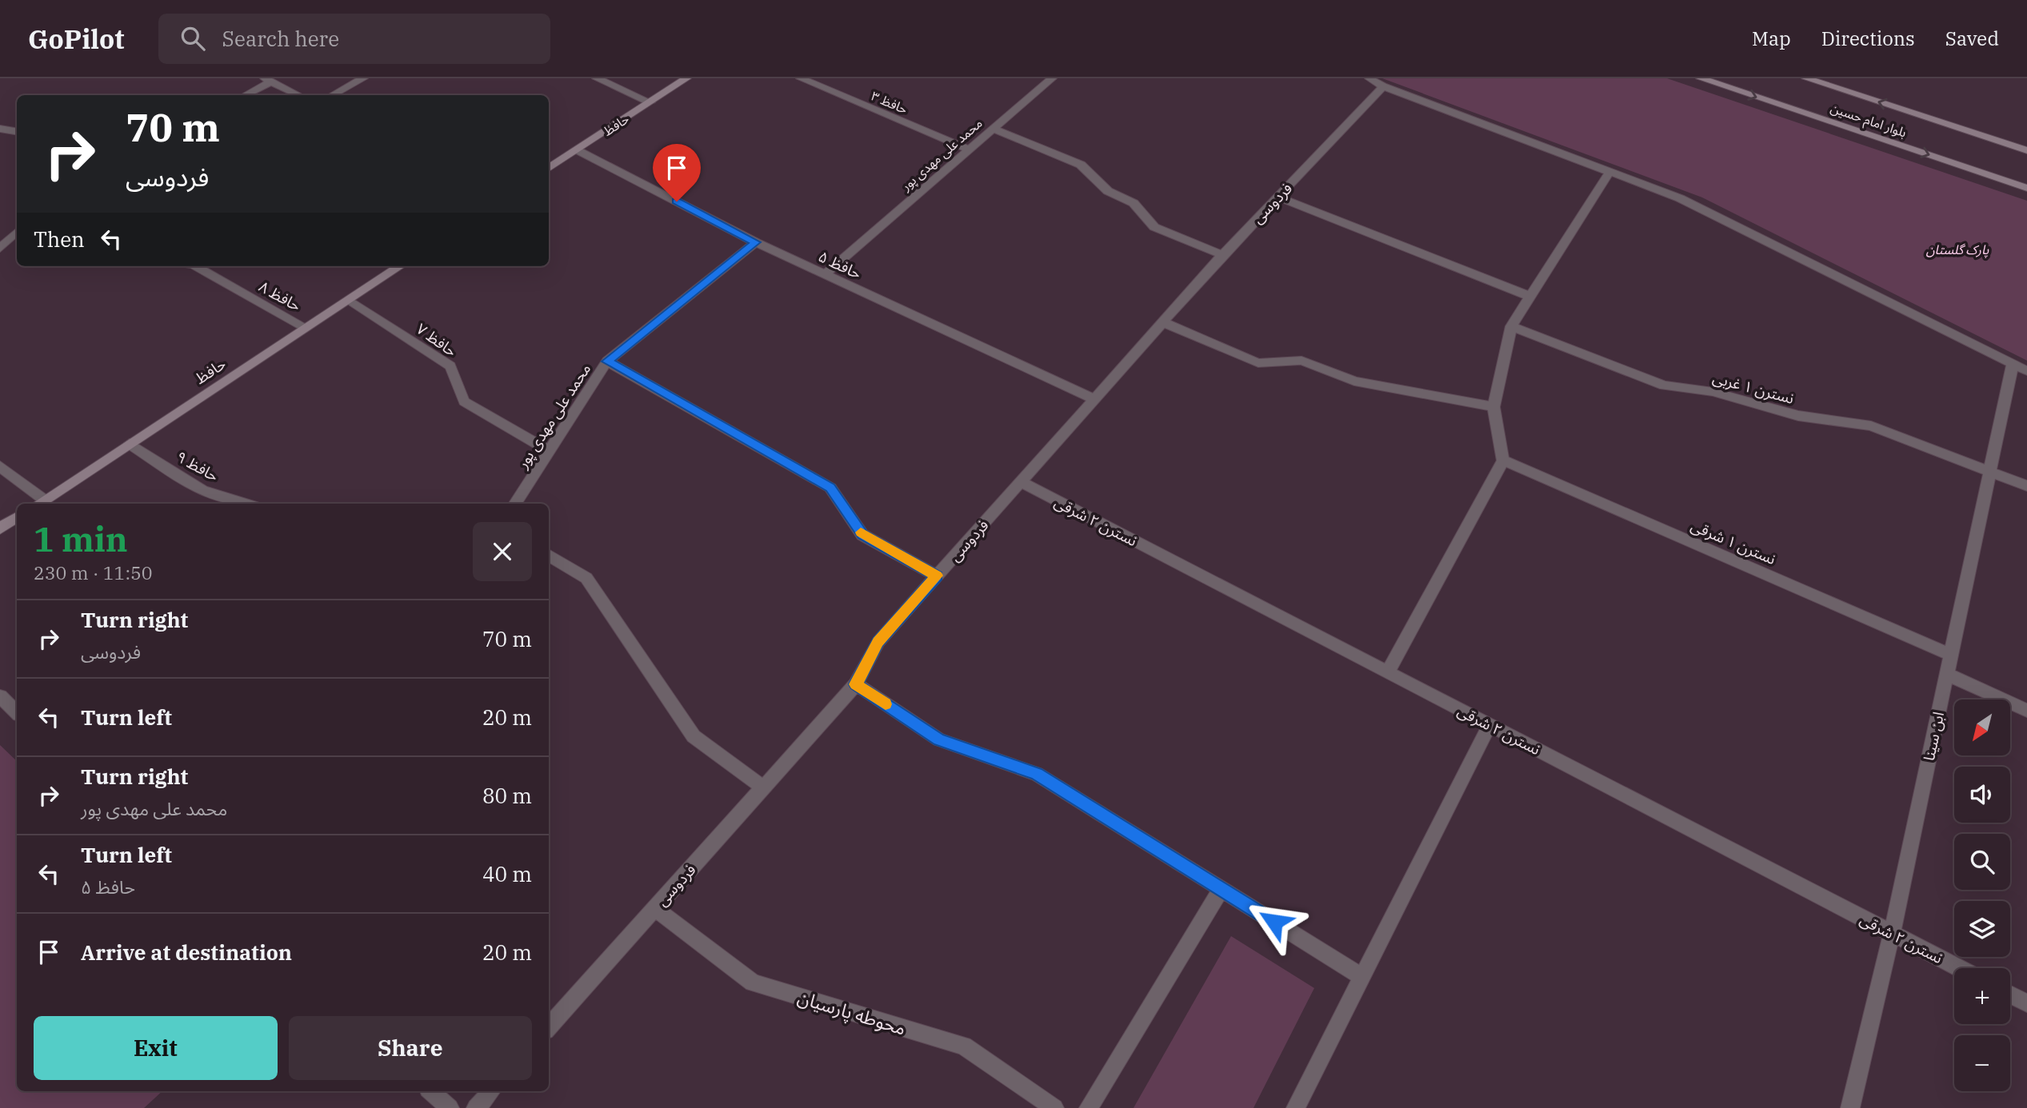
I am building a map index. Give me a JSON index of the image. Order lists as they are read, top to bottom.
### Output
{
  "streets": {
    "street": [
      "حافظ ۳",
      "بلوار امام حسین",
      "حافظ",
      "محمد علی مهدی پور",
      "فردوسی",
      "حافظ ۵",
      "حافظ ۸",
      "حافظ ۷",
      "نسترن ۱ غربی",
      "حافظ ۹",
      "نسترن ۲ شرقی",
      "نسترن ۱ شرقی",
      "ابن سینا",
      "محوطه پارسیان"
    ]
  },
  "crossings": [
    ["حافظ ۳", "محمد علی مهدی پور"],
    ["حافظ", "حافظ ۵"],
    ["حافظ", "حافظ ۸"],
    ["حافظ", "حافظ ۷"],
    ["حافظ", "حافظ ۹"],
    ["محمد علی مهدی پور", "حافظ ۵"],
    ["محمد علی مهدی پور", "حافظ ۷"],
    ["فردوسی", "حافظ ۵"],
    ["فردوسی", "نسترن ۲ شرقی"],
    ["فردوسی", "محوطه پارسیان"],
    ["نسترن ۱ غربی", "ابن سینا"],
    ["نسترن ۲ شرقی", "ابن سینا"],
    ["نسترن ۱ شرقی", "ابن سینا"]
  ],
  "parks": ["پارک گلستان"],
  "north": "bottom left",
  "page": {
    "header": "GoPilot",
    "search": "Search here",
    "nav": ["Map", "Directions", "Saved"],
    "turn": ["70 m", "فردوسی"],
    "then": "Then",
    "heading": ["1 min", "230 m · 11:50"],
    "list": [
      {
        "name": "Turn right",
        "note": "فردوسی",
        "value": "70 m"
      },
      {
        "name": "Turn left",
        "value": "20 m"
      },
      {
        "name": "Turn right",
        "note": "محمد علی مهدی پور",
        "value": "80 m"
      },
      {
        "name": "Turn left",
        "note": "حافظ ۵",
        "value": "40 m"
      },
      {
        "name": "Arrive at destination",
        "value": "20 m"
      }
    ],
    "map_buttons": ["+", "−"],
    "buttons": ["Exit", "Share"]
  }
}
